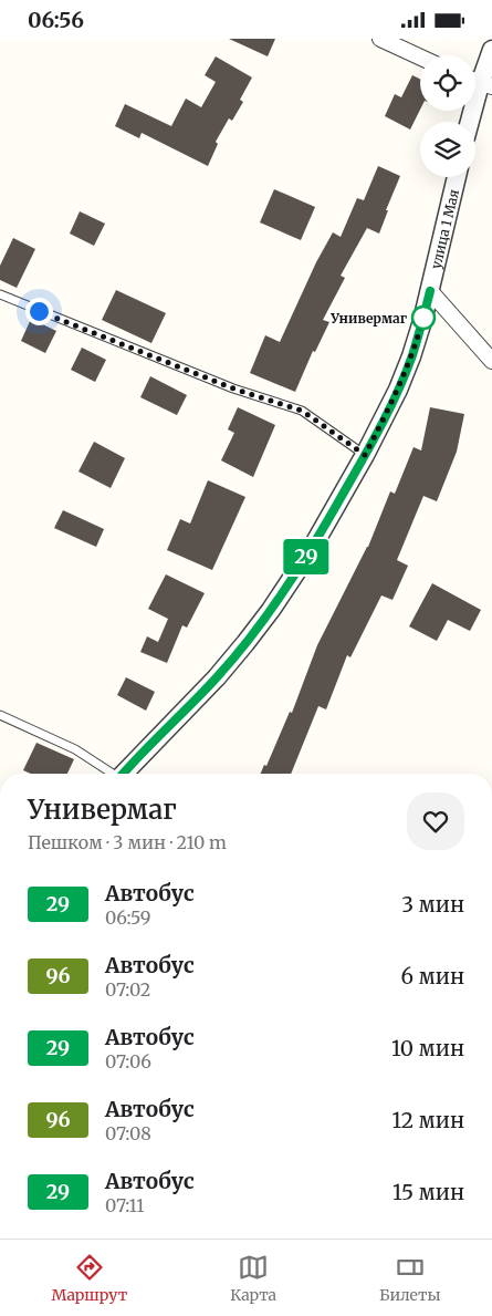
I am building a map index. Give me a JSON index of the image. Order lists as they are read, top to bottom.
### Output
{
  "streets": {
    "street": ["улица 1 Мая"]
  },
  "places": ["Универмаг"],
  "lines": ["bus line 29"],
  "page": {
    "status": "06:56",
    "on_map": "29",
    "heading": ["Универмаг", "Пешком · 3 мин · 210 m"],
    "list": [
      {
        "mark": "29",
        "name": "Автобус",
        "note": "06:59",
        "value": "3 мин"
      },
      {
        "mark": "96",
        "name": "Автобус",
        "note": "07:02",
        "value": "6 мин"
      },
      {
        "mark": "29",
        "name": "Автобус",
        "note": "07:06",
        "value": "10 мин"
      },
      {
        "mark": "96",
        "name": "Автобус",
        "note": "07:08",
        "value": "12 мин"
      },
      {
        "mark": "29",
        "name": "Автобус",
        "note": "07:11",
        "value": "15 мин"
      }
    ],
    "tabs": ["Маршрут", "Карта", "Билеты"]
  }
}
